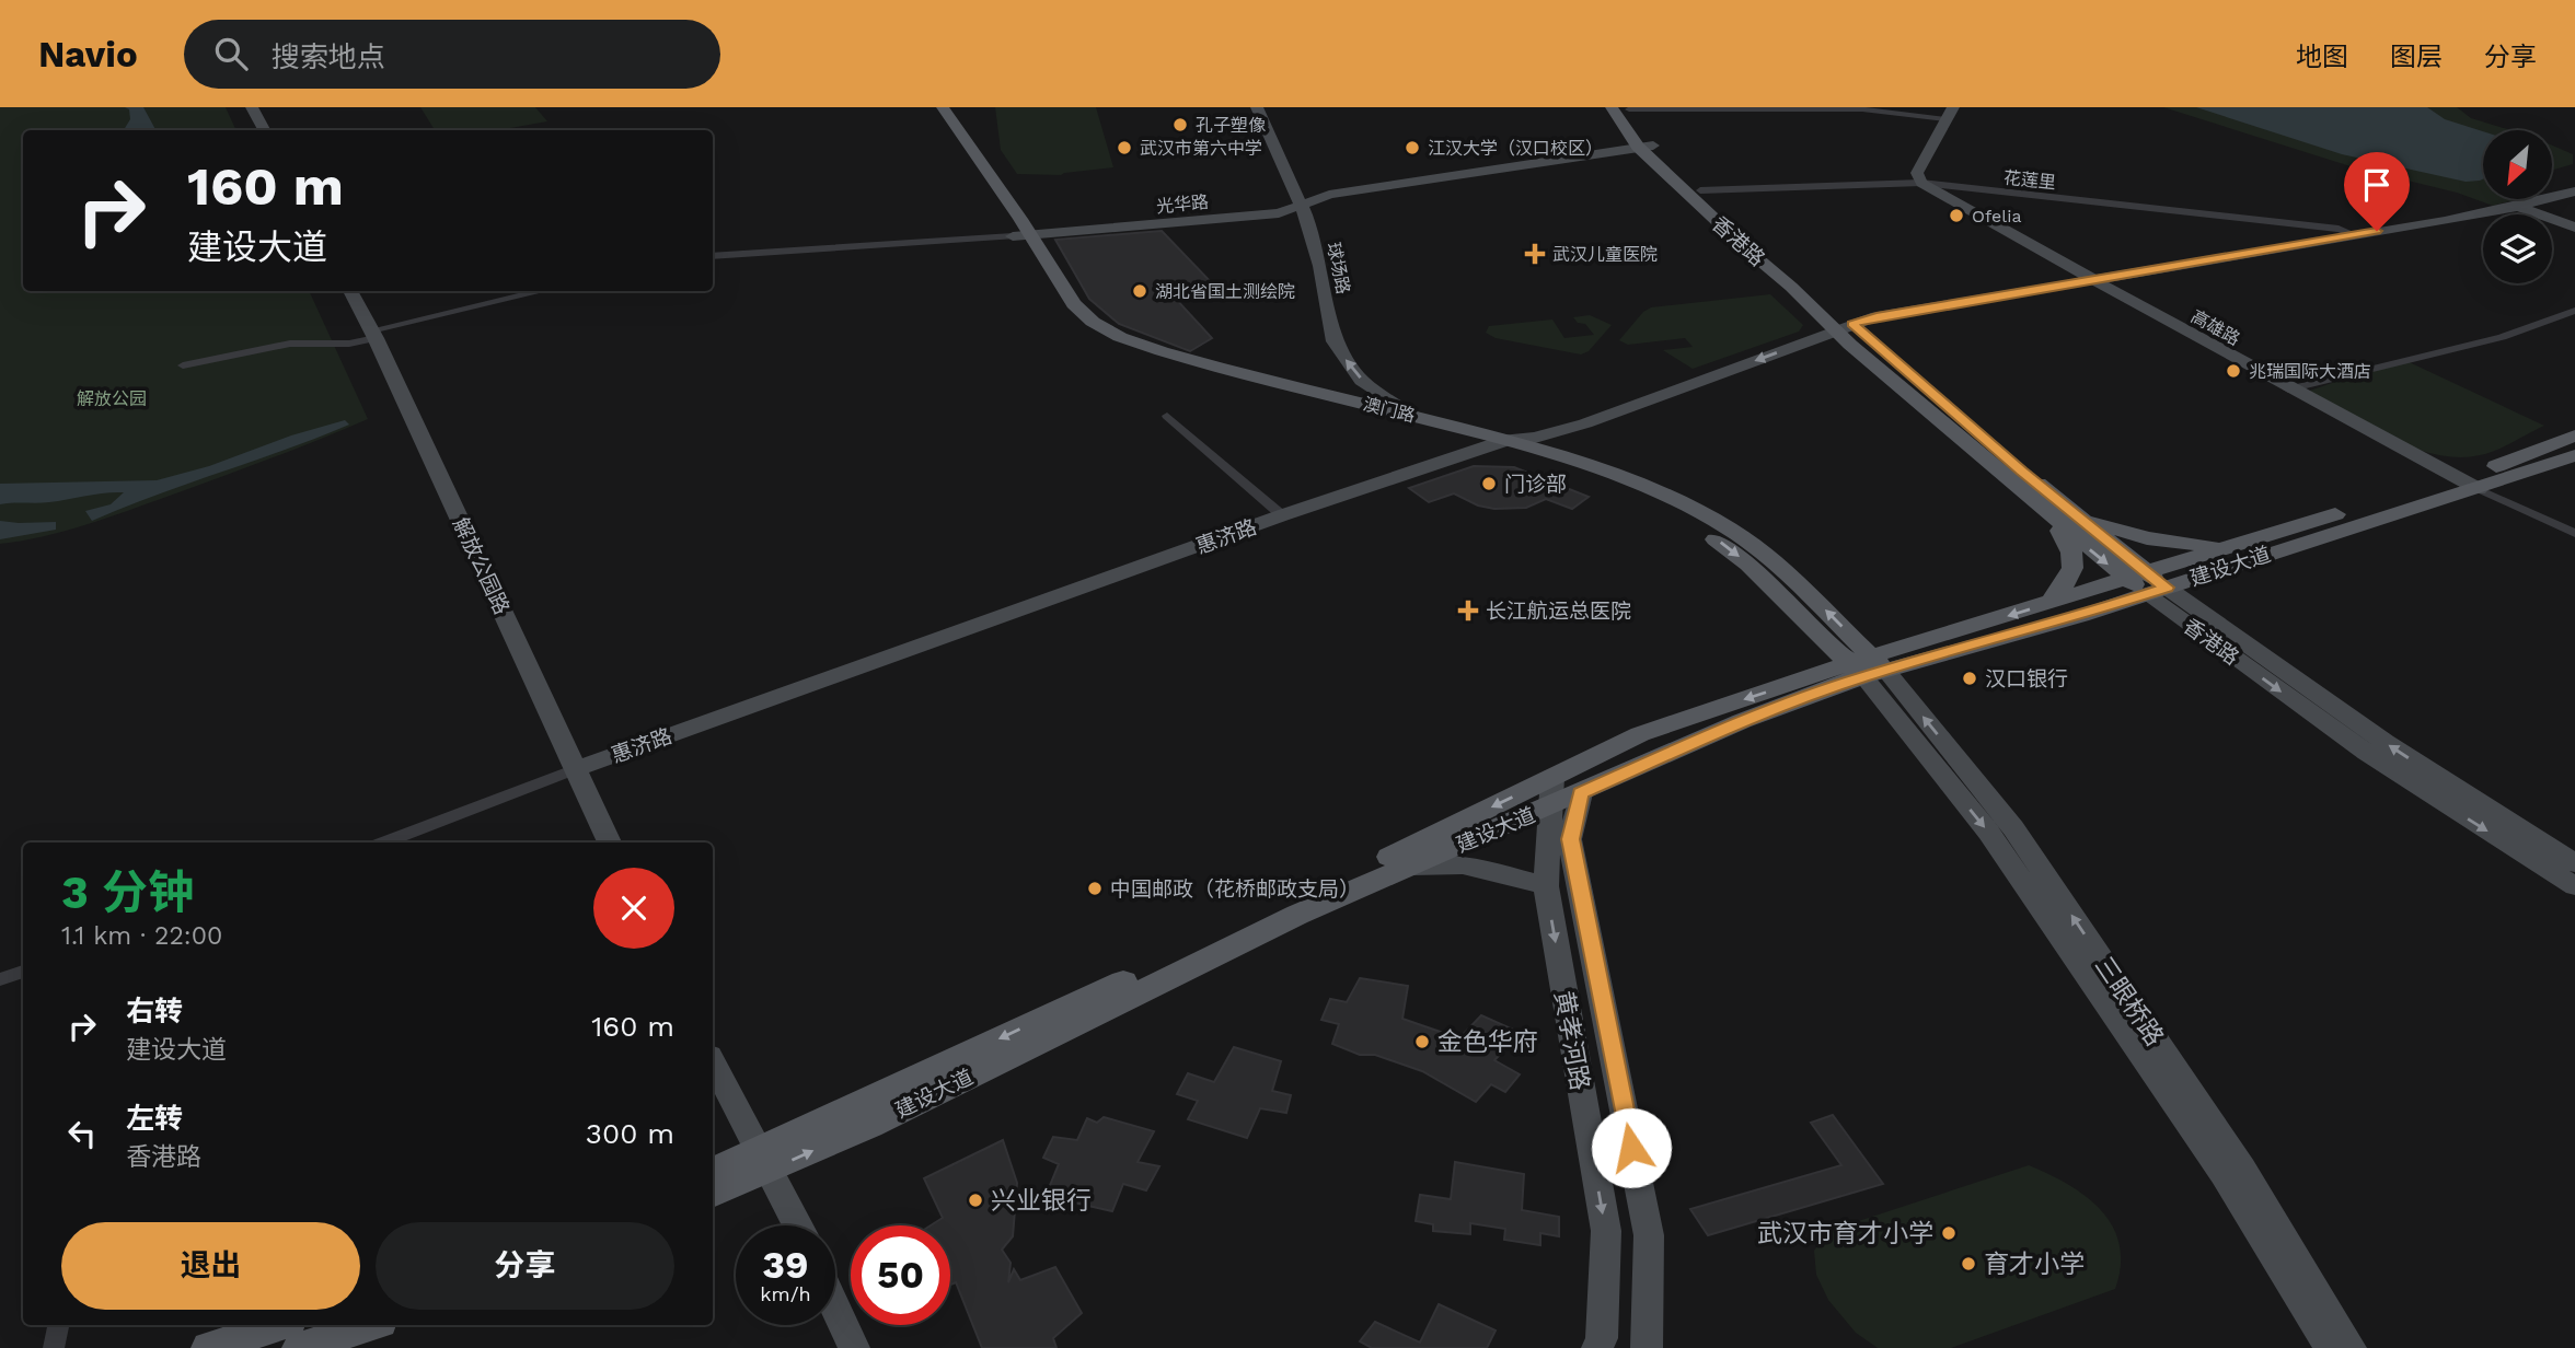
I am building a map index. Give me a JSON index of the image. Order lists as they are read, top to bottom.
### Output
{
  "streets": {
    "main road": ["香港路", "澳门路", "建设大道"],
    "street": [
      "花莲里",
      "光华路",
      "球场路",
      "高雄路",
      "惠济路",
      "解放公园路",
      "三眼桥路",
      "黄孝河路"
    ]
  },
  "crossings": [
    ["花莲里", "香港路"],
    ["花莲里", "高雄路"],
    ["花莲里", "惠济路"],
    ["光华路", "香港路"],
    ["光华路", "球场路"],
    ["光华路", "澳门路"],
    ["香港路", "惠济路"],
    ["香港路", "建设大道"],
    ["球场路", "澳门路"],
    ["高雄路", "惠济路"],
    ["高雄路", "建设大道"],
    ["澳门路", "惠济路"],
    ["澳门路", "建设大道"],
    ["澳门路", "三眼桥路"],
    ["惠济路", "解放公园路"],
    ["建设大道", "三眼桥路"],
    ["建设大道", "黄孝河路"]
  ],
  "parks": ["解放公园"],
  "places": {
    "other": [
      "孔子塑像",
      "武汉市第六中学",
      "江汉大学（汉口校区）",
      "Ofelia",
      "湖北省国土测绘院",
      "兆瑞国际大酒店",
      "门诊部",
      "汉口银行",
      "中国邮政（花桥邮政支局）",
      "金色华府",
      "兴业银行",
      "武汉市育才小学",
      "育才小学"
    ],
    "health": ["武汉儿童医院", "长江航运总医院"]
  },
  "north": "bottom left",
  "page": {
    "header": "Navio",
    "search": "搜索地点",
    "nav": ["地图", "图层", "分享"],
    "turn": ["160 m", "建设大道"],
    "heading": ["3 分钟", "1.1 km · 22:00"],
    "list": [
      {
        "name": "右转",
        "note": "建设大道",
        "value": "160 m"
      },
      {
        "name": "左转",
        "note": "香港路",
        "value": "300 m"
      }
    ],
    "buttons": ["退出", "分享"],
    "speed": "39 km/h",
    "limit": "50"
  }
}
